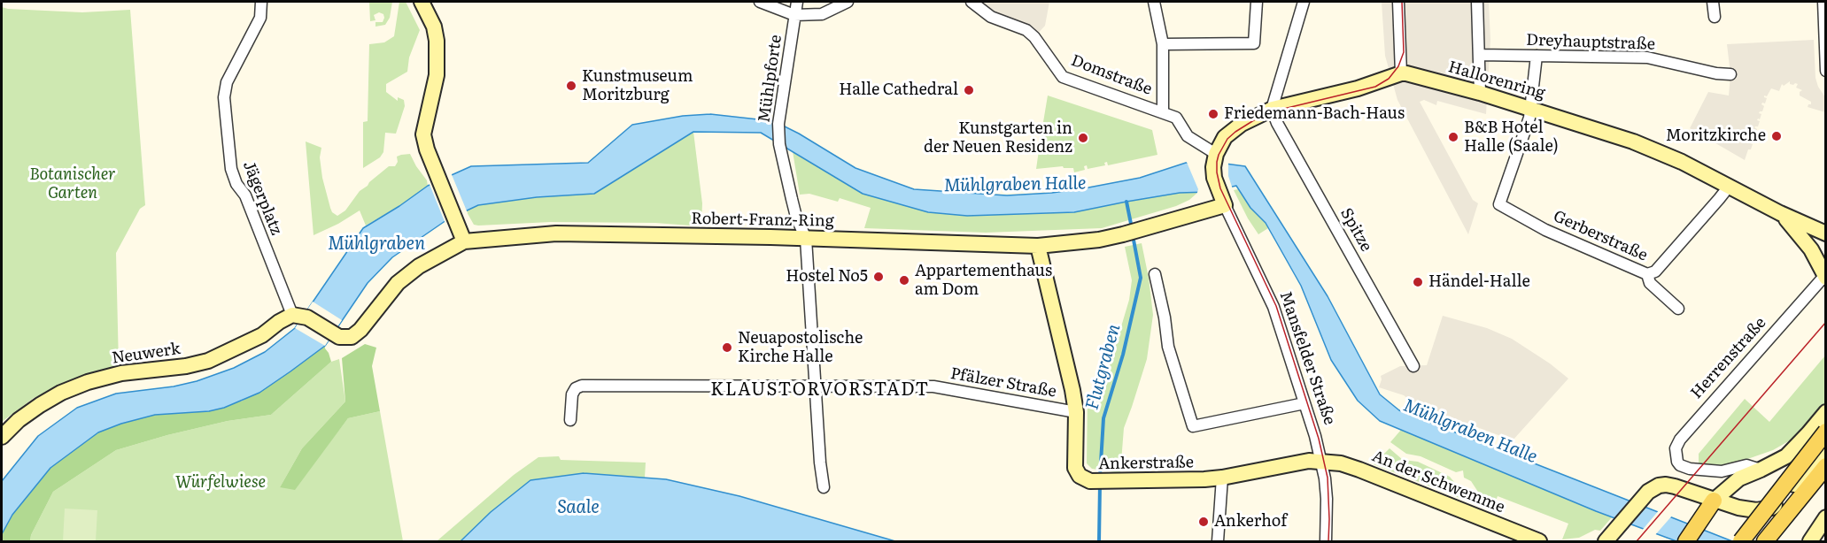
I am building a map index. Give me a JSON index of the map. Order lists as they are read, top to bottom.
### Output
{
  "streets": {
    "street": [
      "Dreyhauptstraße",
      "Domstraße",
      "Mühlpforte",
      "Hallorenring",
      "Jägerplatz",
      "Robert-Franz-Ring",
      "Spitze",
      "Gerberstraße",
      "Neuwerk",
      "Mansfelder Straße",
      "Herrenstraße",
      "Pfälzer Straße",
      "Ankerstraße",
      "An der Schwemme"
    ]
  },
  "crossings": [
    ["Mühlpforte", "Robert-Franz-Ring"],
    ["Mühlpforte", "Pfälzer Straße"],
    ["Hallorenring", "Gerberstraße"],
    ["Hallorenring", "Herrenstraße"],
    ["Jägerplatz", "Robert-Franz-Ring"],
    ["Jägerplatz", "Neuwerk"],
    ["Robert-Franz-Ring", "Neuwerk"],
    ["Robert-Franz-Ring", "Mansfelder Straße"],
    ["Robert-Franz-Ring", "Ankerstraße"],
    ["Mansfelder Straße", "Ankerstraße"],
    ["Mansfelder Straße", "An der Schwemme"],
    ["Pfälzer Straße", "Ankerstraße"],
    ["Ankerstraße", "An der Schwemme"]
  ],
  "districts": ["KLAUSTORVORSTADT"],
  "water": [
    "Mühlgraben Halle",
    "Mühlgraben",
    "Flutgraben",
    "Saale"
  ],
  "parks": ["Botanischer Garten", "Würfelwiese"],
  "places": [
    "Kunstmuseum Moritzburg",
    "Halle Cathedral",
    "Friedemann-Bach-Haus",
    "Moritzkirche",
    "B&B Hotel Halle (Saale)",
    "Kunstgarten in der Neuen Residenz",
    "Hostel No5",
    "Appartementhaus am Dom",
    "Händel-Halle",
    "Neuapostolische Kirche Halle",
    "Ankerhof"
  ]
}
